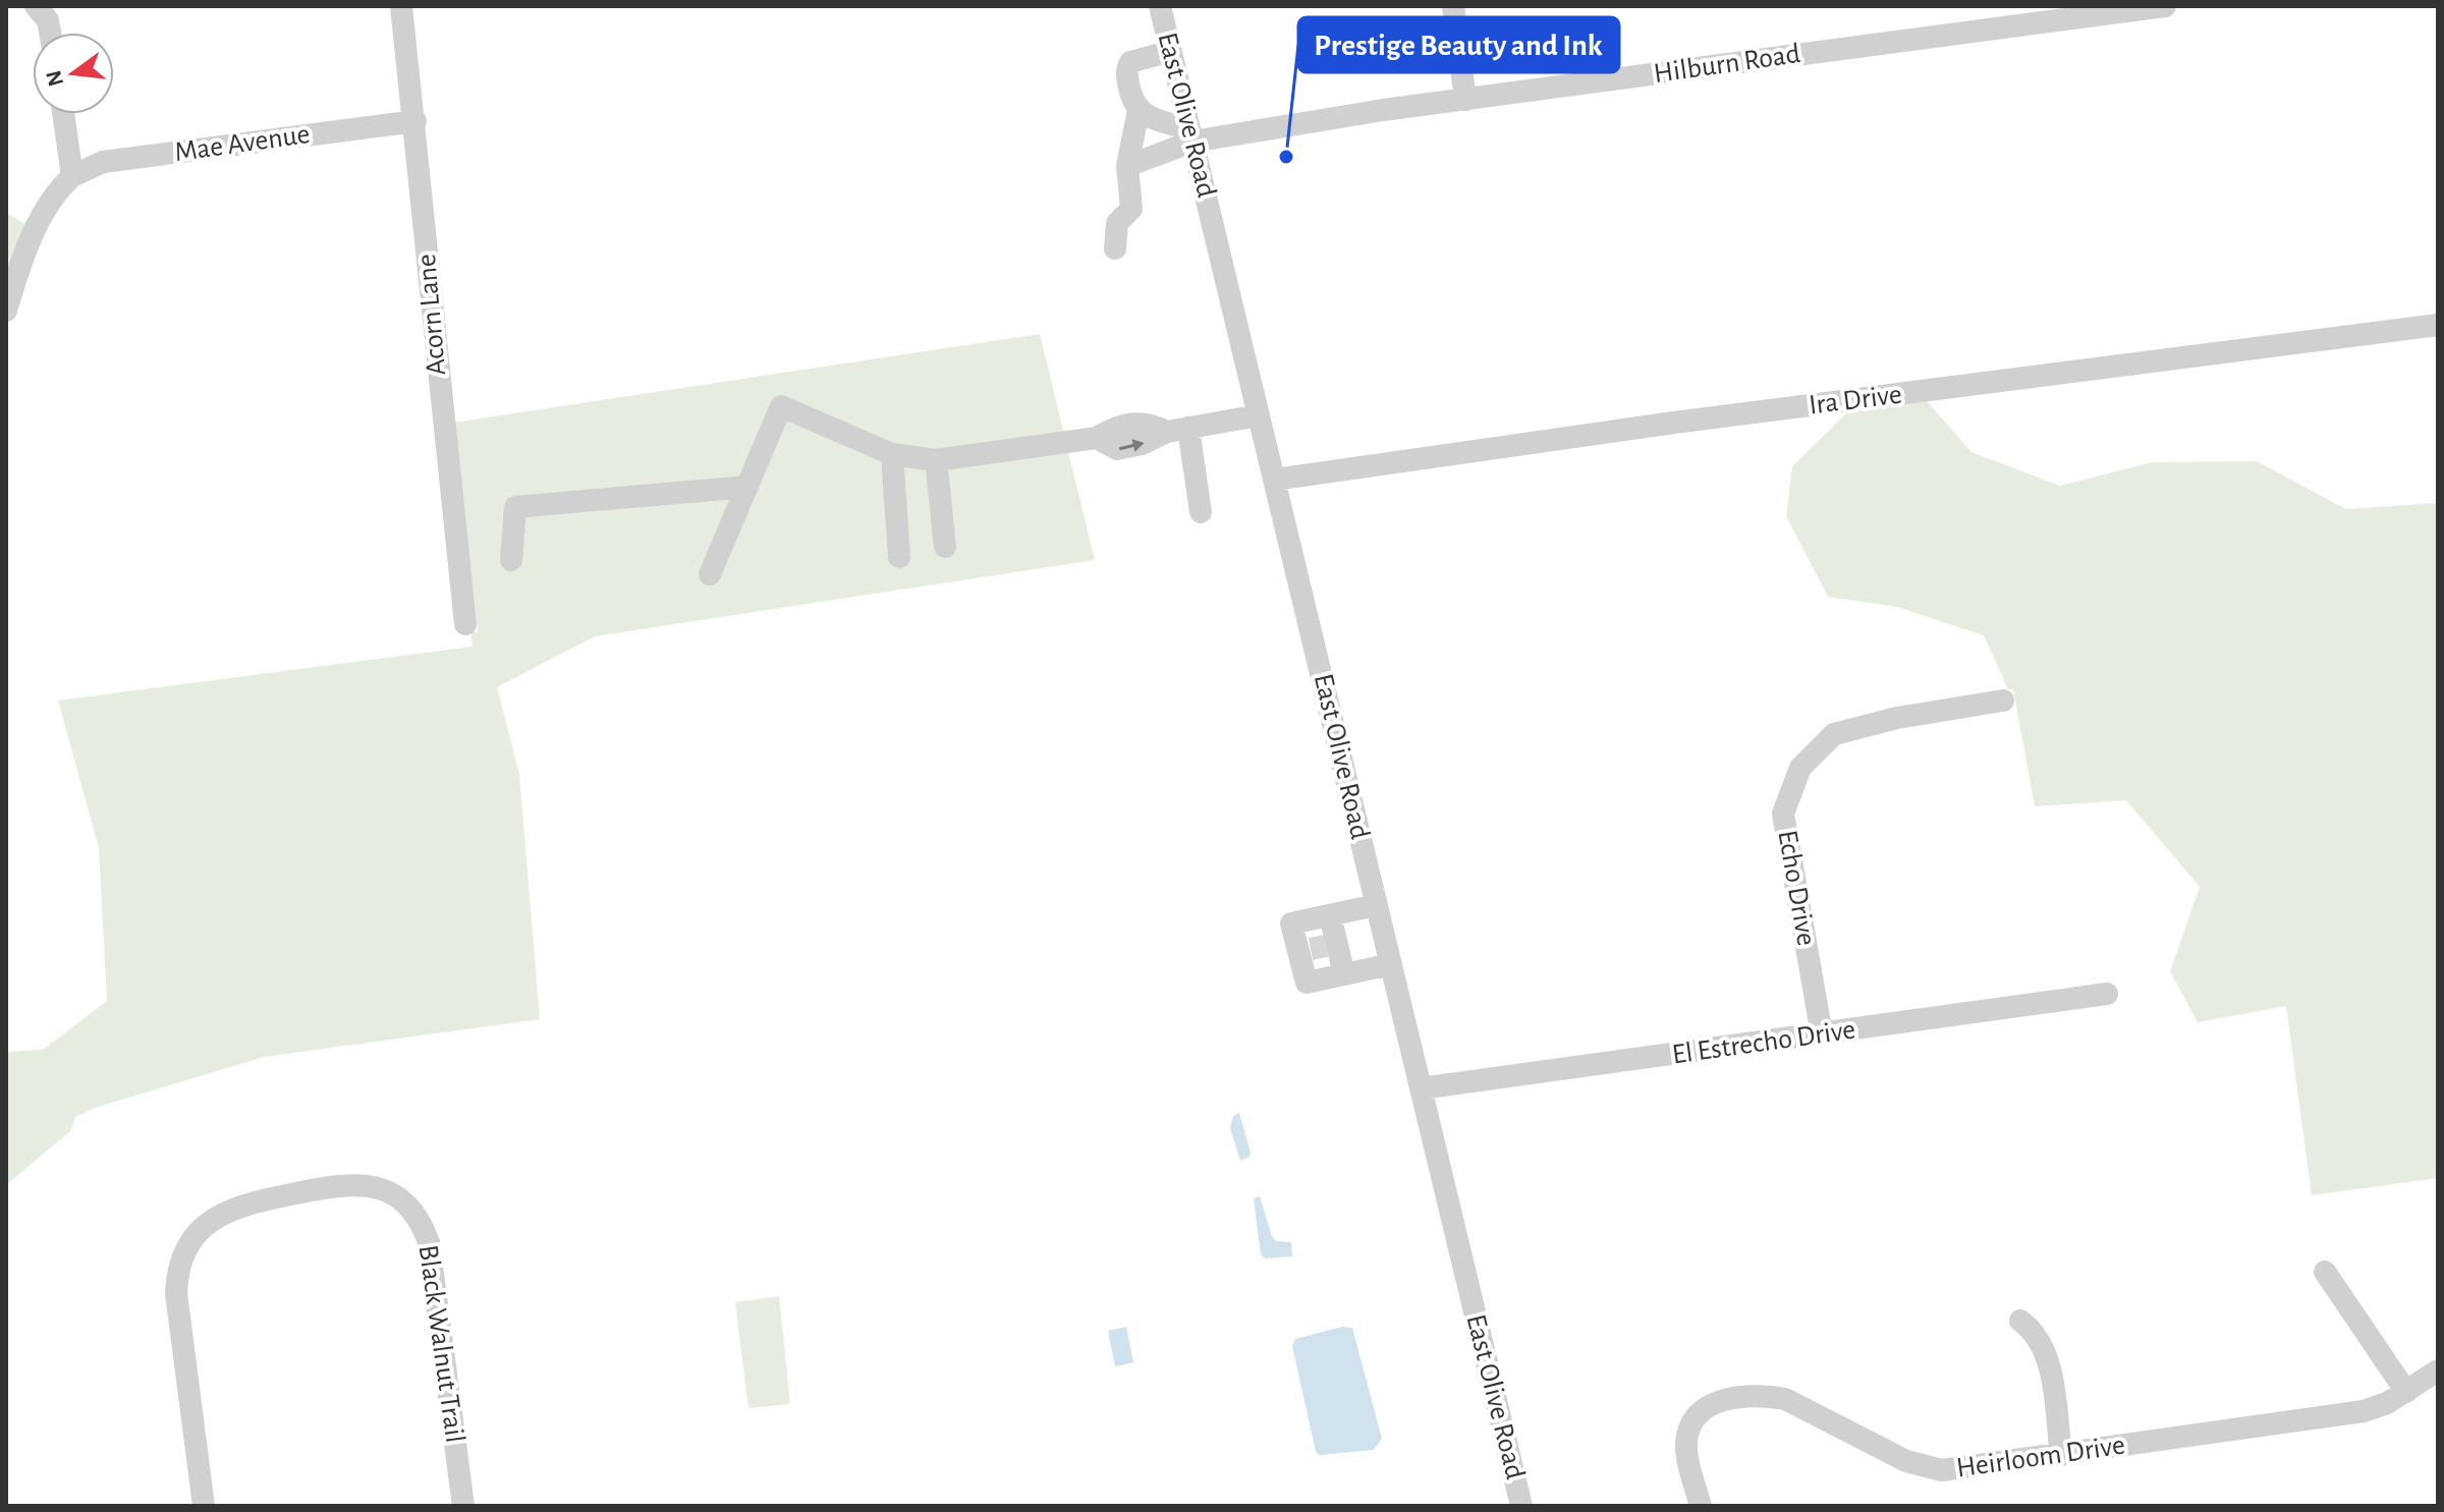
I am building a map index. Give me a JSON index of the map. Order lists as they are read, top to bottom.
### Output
{
  "streets": {
    "street": [
      "Hilburn Road",
      "East Olive Road",
      "Mae Avenue",
      "Acorn Lane",
      "Ira Drive",
      "Echo Drive",
      "El Estrecho Drive",
      "Black Walnut Trail",
      "Heirloom Drive"
    ]
  },
  "crossings": [
    ["Hilburn Road", "East Olive Road"],
    ["East Olive Road", "Ira Drive"],
    ["East Olive Road", "El Estrecho Drive"],
    ["Mae Avenue", "Acorn Lane"],
    ["Echo Drive", "El Estrecho Drive"]
  ],
  "places": ["Prestige Beauty and Ink"],
  "north": "left"
}
